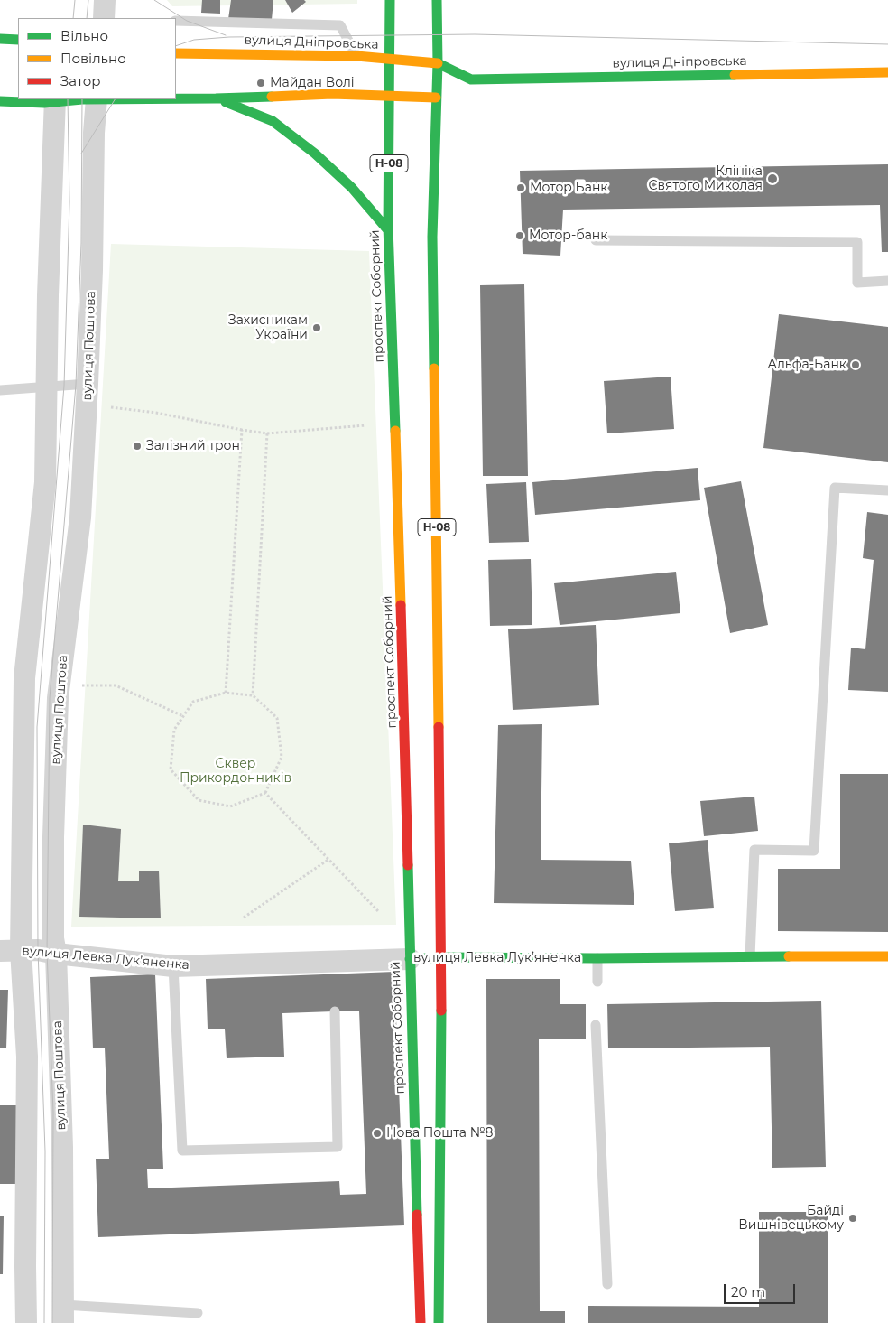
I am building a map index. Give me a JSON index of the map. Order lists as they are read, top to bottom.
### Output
{
  "streets": {
    "main road": [
      "вулиця Дніпровська",
      "Н-08",
      "проспект Соборний",
      "вулиця Левка Лукʼяненка"
    ],
    "street": ["вулиця Поштова"]
  },
  "crossings": [
    ["вулиця Дніпровська", "Н-08"],
    ["вулиця Дніпровська", "проспект Соборний"],
    ["Н-08", "вулиця Левка Лукʼяненка"],
    ["проспект Соборний", "вулиця Левка Лукʼяненка"],
    ["вулиця Поштова", "вулиця Левка Лукʼяненка"]
  ],
  "parks": ["Сквер Прикордонників"],
  "places": [
    "Майдан Волі",
    "Клініка Святого Миколая",
    "Мотор Банк",
    "Мотор-банк",
    "Захисникам України",
    "Альфа-Банк",
    "Залізний трон",
    "Нова Пошта №8",
    "Байді Вишнівецькому"
  ],
  "legend": ["Вільно", "Повільно", "Затор"],
  "scale_bar": "20 m"
}
